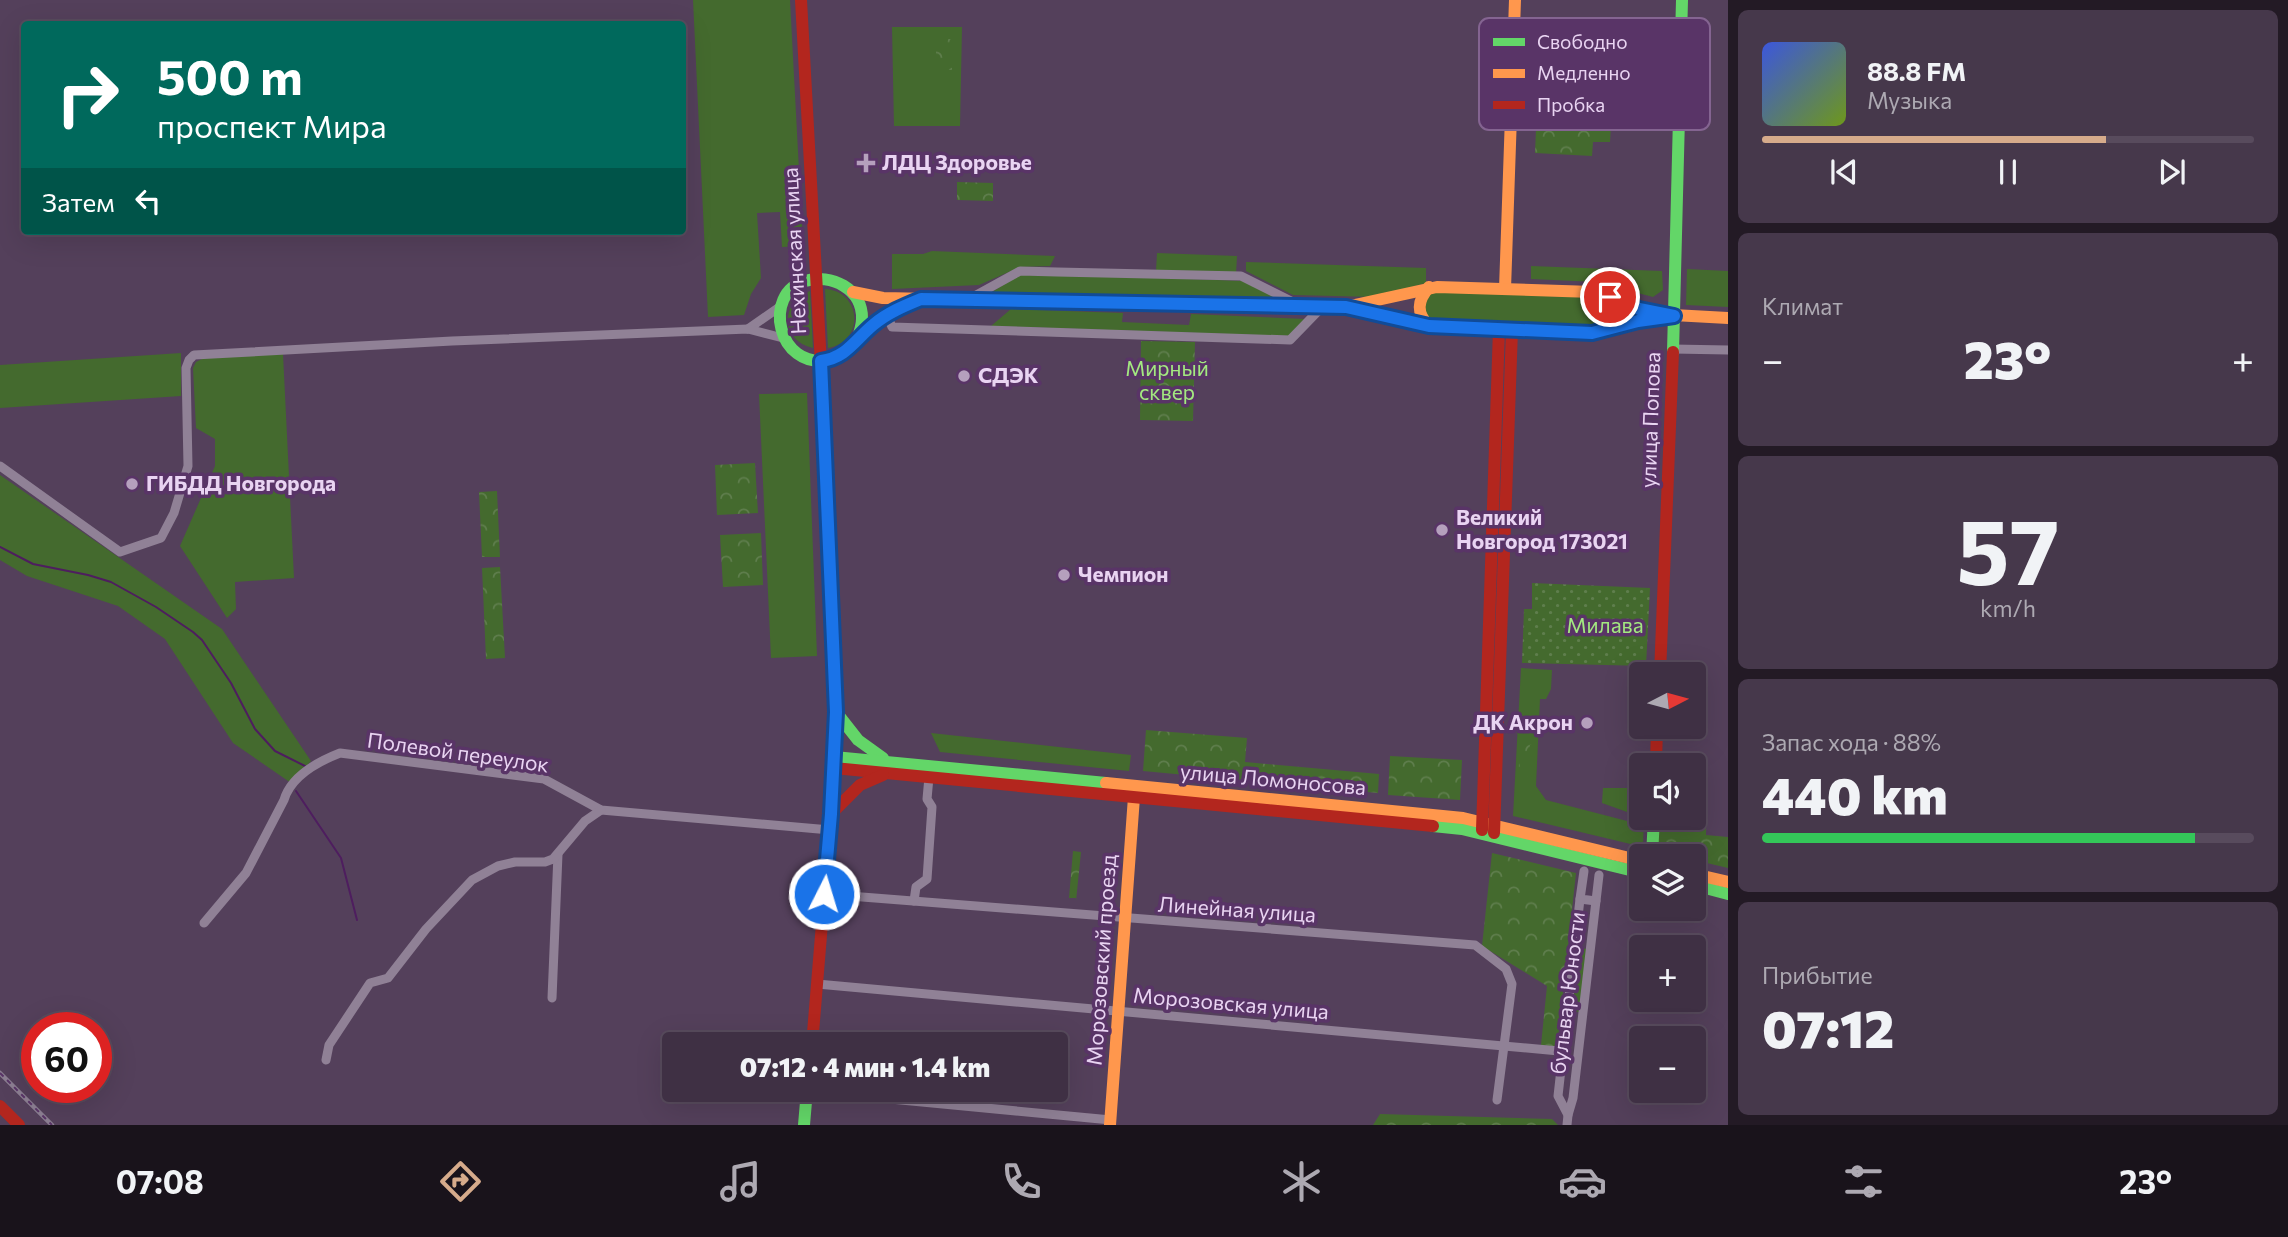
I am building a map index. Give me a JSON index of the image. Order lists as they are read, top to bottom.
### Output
{
  "streets": {
    "main road": [
      "Нехинская улица",
      "улица Попова",
      "улица Ломоносова",
      "Морозовский проезд"
    ],
    "street": [
      "Полевой переулок",
      "Линейная улица",
      "бульвар Юности",
      "Морозовская улица"
    ]
  },
  "crossings": [
    ["Нехинская улица", "Полевой переулок"],
    ["Нехинская улица", "улица Ломоносова"],
    ["Нехинская улица", "Линейная улица"],
    ["Нехинская улица", "Морозовская улица"],
    ["улица Ломоносова", "Морозовский проезд"],
    ["Линейная улица", "Морозовский проезд"],
    ["Линейная улица", "Морозовская улица"],
    ["Морозовский проезд", "Морозовская улица"]
  ],
  "parks": ["Мирный сквер", "Милава"],
  "places": {
    "health": ["ЛДЦ Здоровье"],
    "other": [
      "СДЭК",
      "ГИБДД Новгорода",
      "Великий Новгород 173021",
      "Чемпион",
      "ДК Акрон"
    ]
  },
  "legend": ["Свободно", "Медленно", "Пробка"],
  "north": "right",
  "page": {
    "turn": ["500 m", "проспект Мира"],
    "song": ["88.8 FM", "Музыка"],
    "then": "Затем",
    "tile": [
      "Климат",
      ["57", "km/h"],
      ["Запас хода · 88%", "440 km"],
      ["Прибытие", "07:12"]
    ],
    "heat": ["−", "23°", "+"],
    "map_buttons": ["+", "−"],
    "limit": "60",
    "trip": "07:12 · 4 мин · 1.4 km",
    "tabs": ["07:08", "23°"]
  }
}
